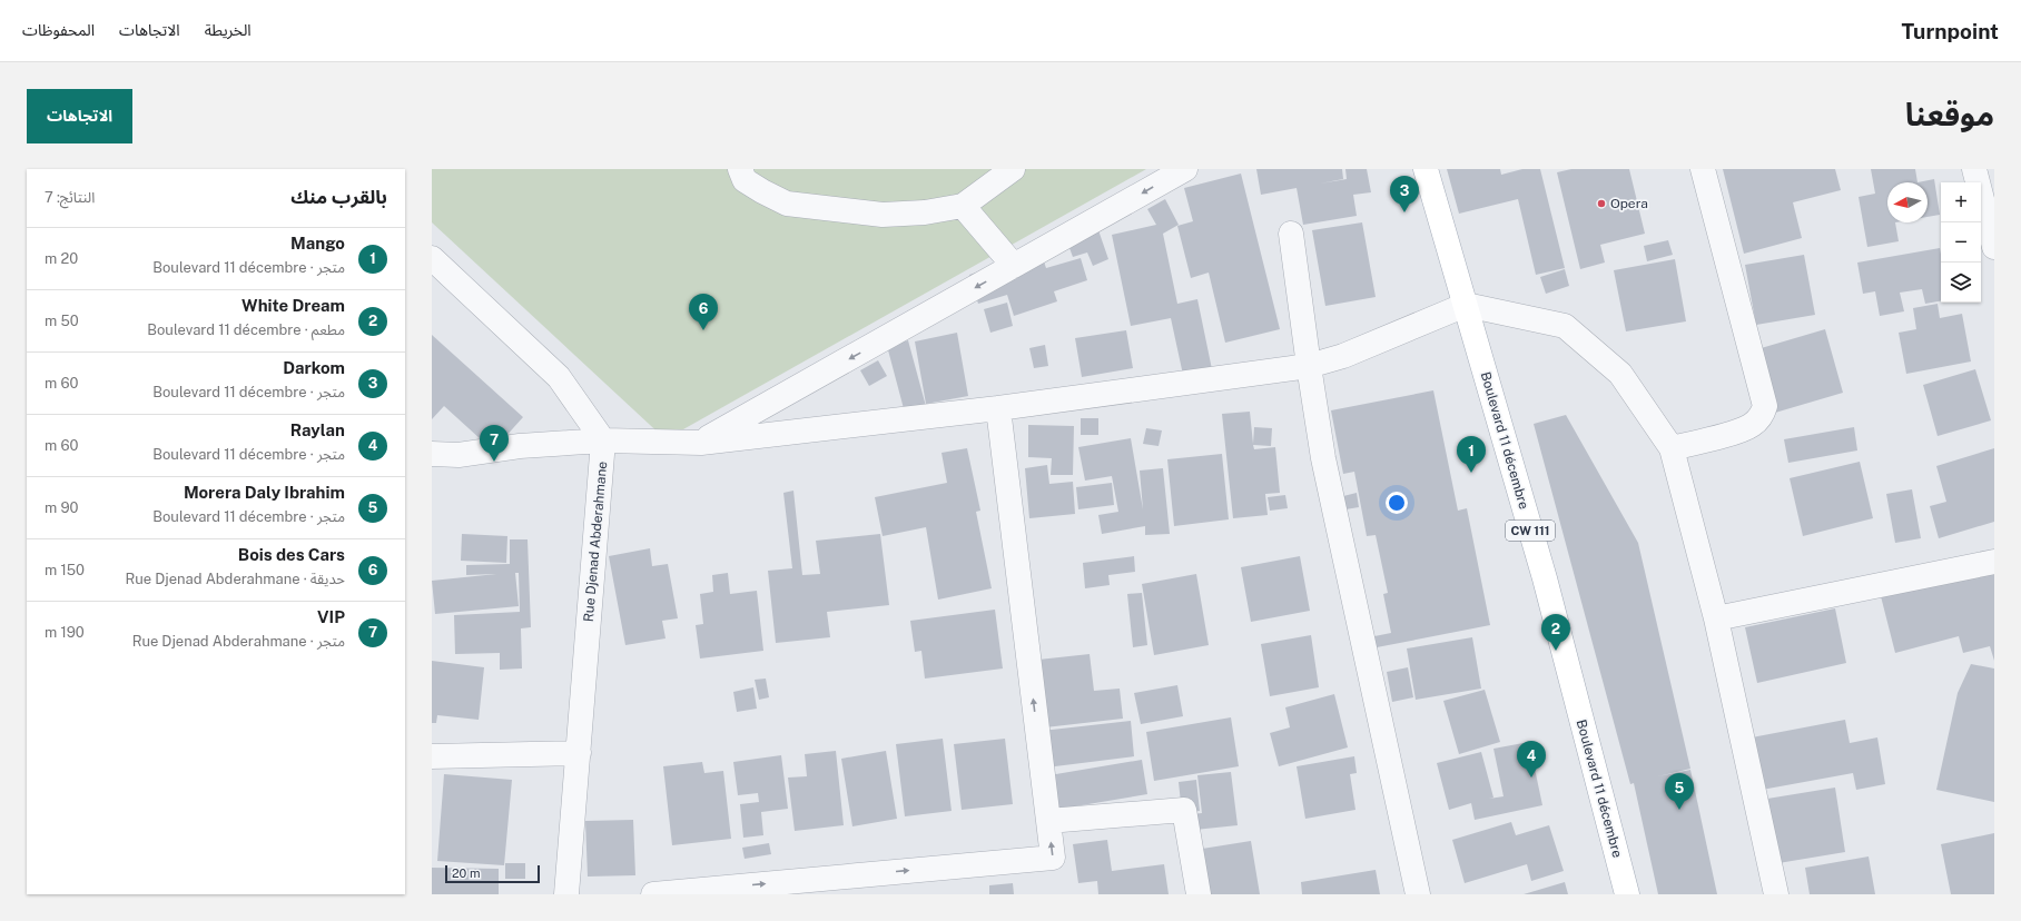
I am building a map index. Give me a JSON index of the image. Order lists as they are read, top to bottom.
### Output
{
  "streets": {
    "main road": ["Boulevard 11 décembre", "CW 111"],
    "street": ["Rue Djenad Abderahmane"]
  },
  "places": ["Opera"],
  "scale_bar": "20 m",
  "north": "left",
  "page": {
    "header": "Turnpoint",
    "nav": ["الخريطة", "الاتجاهات", "المحفوظات"],
    "title": "موقعنا",
    "buttons": "الاتجاهات",
    "heading": ["بالقرب منك", "النتائج: 7"],
    "pins": [
      "3",
      "6",
      "7",
      "1",
      "2",
      "4",
      "5"
    ],
    "map_buttons": ["+", "−"],
    "list": [
      {
        "mark": "1",
        "name": "Mango",
        "note": "متجر · Boulevard 11 décembre",
        "value": "20 m"
      },
      {
        "mark": "2",
        "name": "White Dream",
        "note": "مطعم · Boulevard 11 décembre",
        "value": "50 m"
      },
      {
        "mark": "3",
        "name": "Darkom",
        "note": "متجر · Boulevard 11 décembre",
        "value": "60 m"
      },
      {
        "mark": "4",
        "name": "Raylan",
        "note": "متجر · Boulevard 11 décembre",
        "value": "60 m"
      },
      {
        "mark": "5",
        "name": "Morera Daly Ibrahim",
        "note": "متجر · Boulevard 11 décembre",
        "value": "90 m"
      },
      {
        "mark": "6",
        "name": "Bois des Cars",
        "note": "حديقة · Rue Djenad Abderahmane",
        "value": "150 m"
      },
      {
        "mark": "7",
        "name": "VIP",
        "note": "متجر · Rue Djenad Abderahmane",
        "value": "190 m"
      }
    ],
    "scale": "20 m"
  }
}
